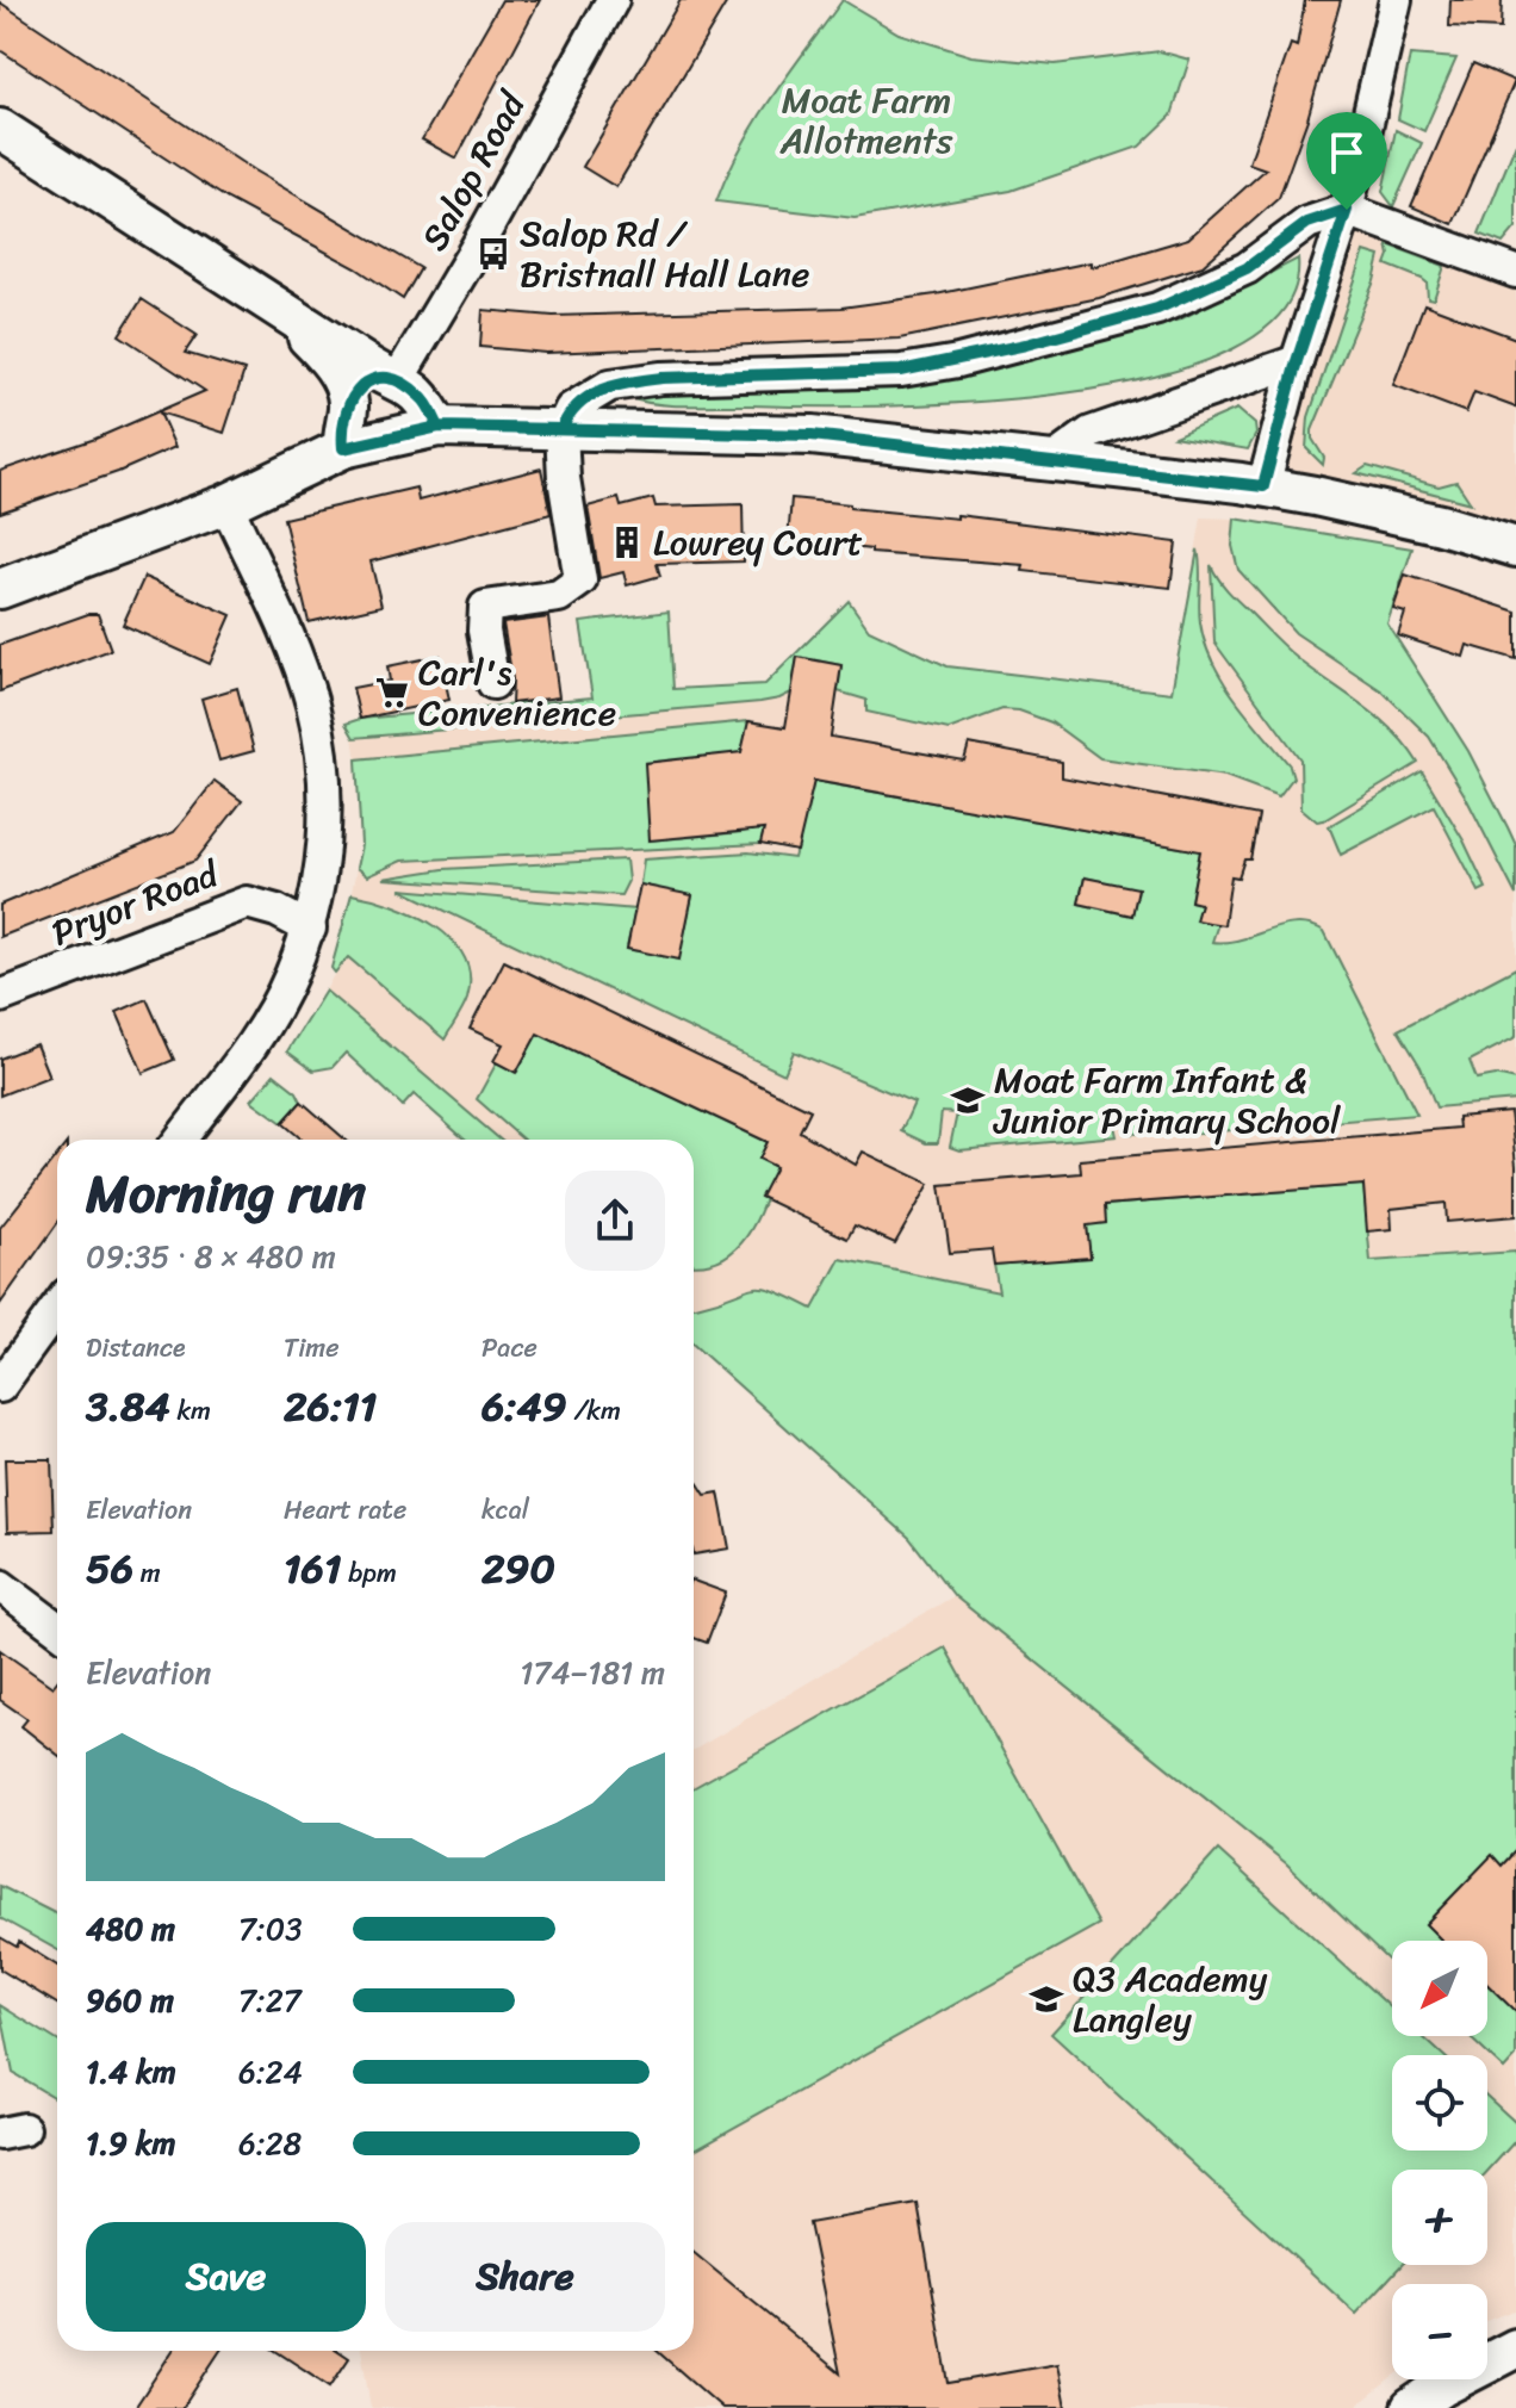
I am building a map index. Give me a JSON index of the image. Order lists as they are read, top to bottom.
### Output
{
  "streets": {
    "street": ["Salop Road", "Pryor Road"]
  },
  "parks": ["Moat Farm Allotments"],
  "places": {
    "bus stop": ["Salop Rd / Bristnall Hall Lane"],
    "building": ["Lowrey Court"],
    "supermarket": ["Carl's Convenience"],
    "school or university": ["Moat Farm Infant & Junior Primary School", "Q3 Academy Langley"]
  },
  "north": "bottom left",
  "page": {
    "heading": ["Morning run", "09:35 · 8 × 480 m"],
    "stats": [
      ["Distance", "3.84 km"],
      ["Time", "26:11"],
      ["Pace", "6:49 /km"],
      ["Elevation", "56 m"],
      ["Heart rate", "161 bpm"],
      ["kcal", "290"]
    ],
    "chart": ["Elevation", "174–181 m"],
    "list": [
      {
        "name": "480 m",
        "note": "7:03"
      },
      {
        "name": "960 m",
        "note": "7:27"
      },
      {
        "name": "1.4 km",
        "note": "6:24"
      },
      {
        "name": "1.9 km",
        "note": "6:28"
      }
    ],
    "map_buttons": ["+", "−"],
    "buttons": ["Save", "Share"]
  }
}
